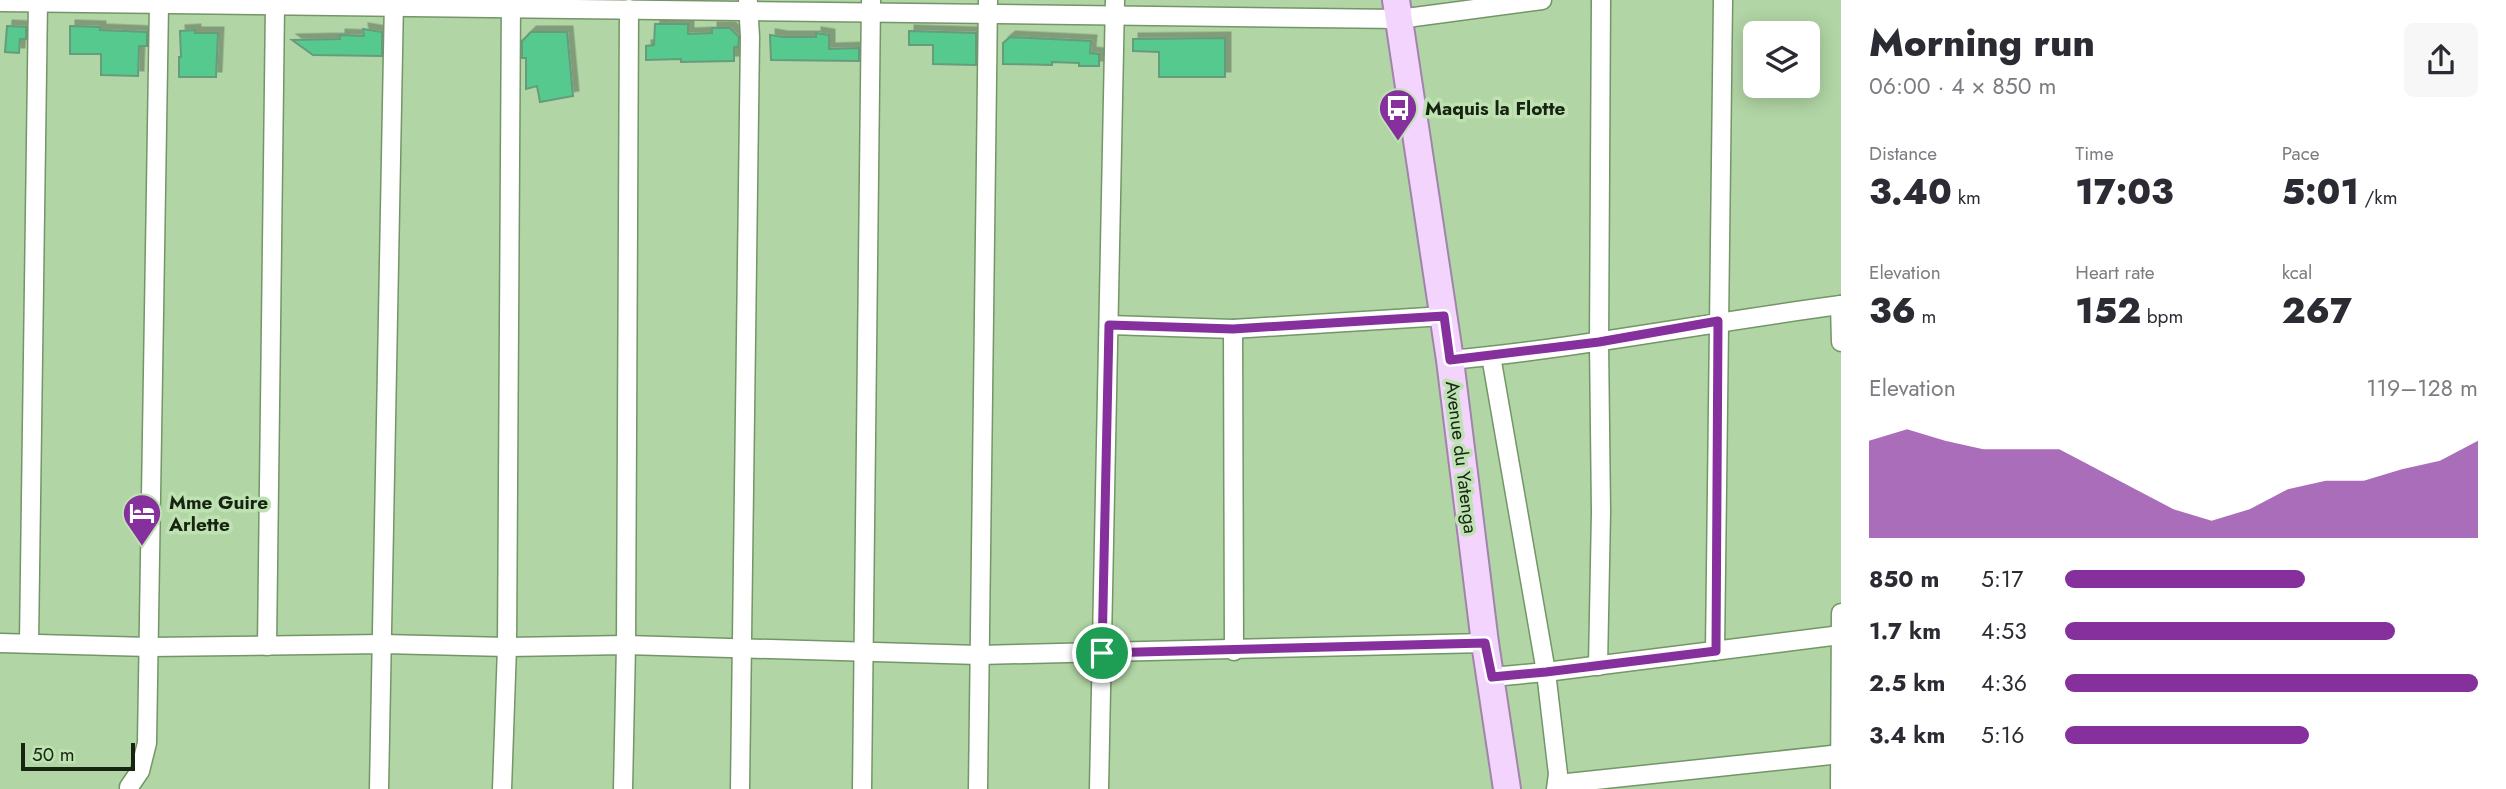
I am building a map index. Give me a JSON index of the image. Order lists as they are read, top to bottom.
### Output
{
  "streets": {
    "main road": ["Avenue du Yatenga"]
  },
  "places": {
    "bus stop": ["Maquis la Flotte"],
    "hotel": ["Mme Guire Arlette"]
  },
  "scale_bar": "50 m",
  "page": {
    "heading": ["Morning run", "06:00 · 4 × 850 m"],
    "stats": [
      ["Distance", "3.40 km"],
      ["Time", "17:03"],
      ["Pace", "5:01 /km"],
      ["Elevation", "36 m"],
      ["Heart rate", "152 bpm"],
      ["kcal", "267"]
    ],
    "chart": ["Elevation", "119–128 m"],
    "list": [
      {
        "name": "850 m",
        "note": "5:17"
      },
      {
        "name": "1.7 km",
        "note": "4:53"
      },
      {
        "name": "2.5 km",
        "note": "4:36"
      },
      {
        "name": "3.4 km",
        "note": "5:16"
      }
    ],
    "scale": "50 m"
  }
}
